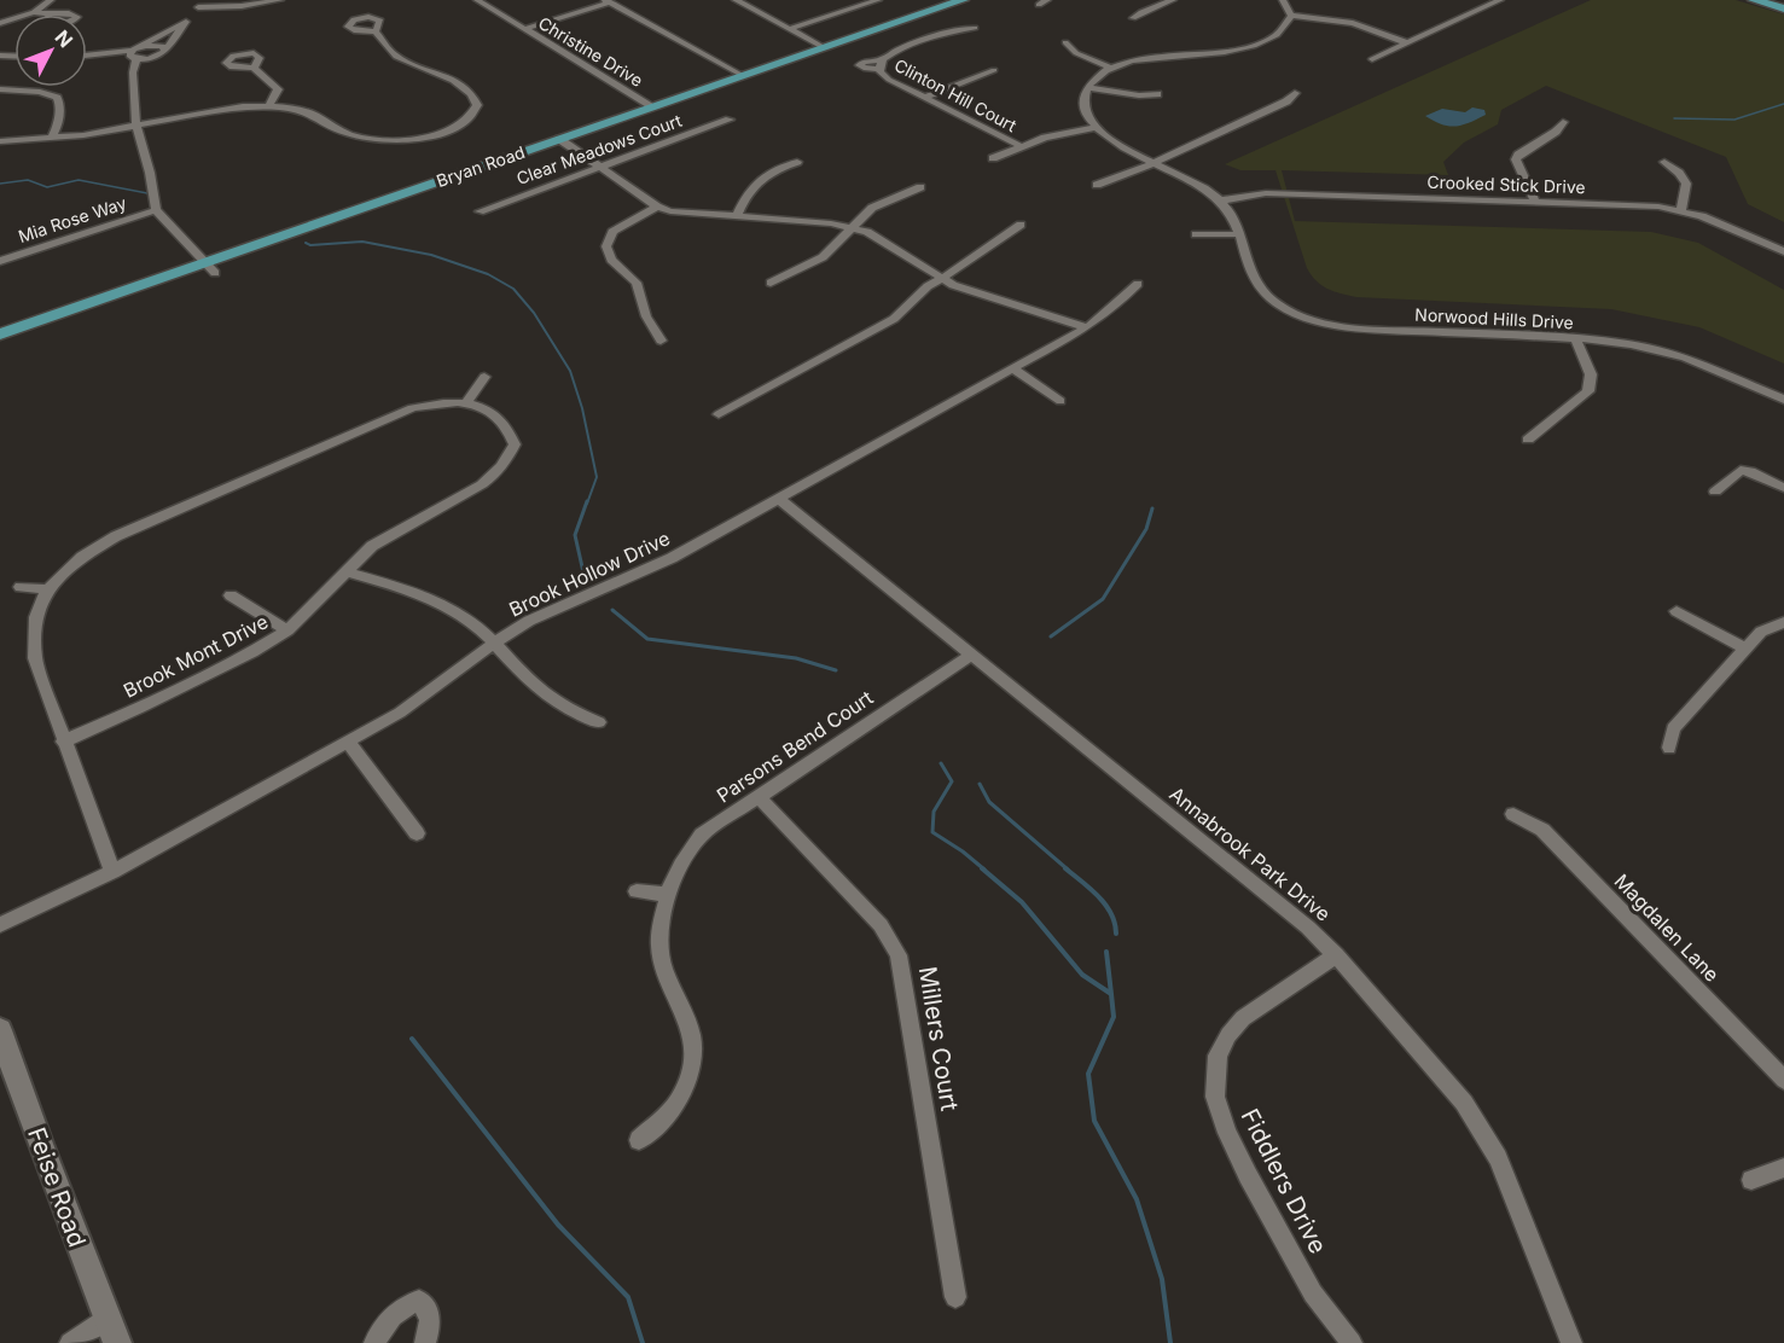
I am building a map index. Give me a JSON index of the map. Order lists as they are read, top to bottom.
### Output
{
  "streets": {
    "main road": ["Bryan Road", "Feise Road"],
    "street": [
      "Christine Drive",
      "Clinton Hill Court",
      "Clear Meadows Court",
      "Crooked Stick Drive",
      "Mia Rose Way",
      "Norwood Hills Drive",
      "Brook Hollow Drive",
      "Brook Mont Drive",
      "Parsons Bend Court",
      "Annabrook Park Drive",
      "Magdalen Lane",
      "Millers Court",
      "Fiddlers Drive"
    ]
  },
  "crossings": [
    ["Christine Drive", "Bryan Road"],
    ["Crooked Stick Drive", "Norwood Hills Drive"],
    ["Brook Hollow Drive", "Brook Mont Drive"],
    ["Brook Hollow Drive", "Annabrook Park Drive"],
    ["Parsons Bend Court", "Annabrook Park Drive"],
    ["Parsons Bend Court", "Millers Court"],
    ["Annabrook Park Drive", "Fiddlers Drive"]
  ],
  "north": "top right"
}
